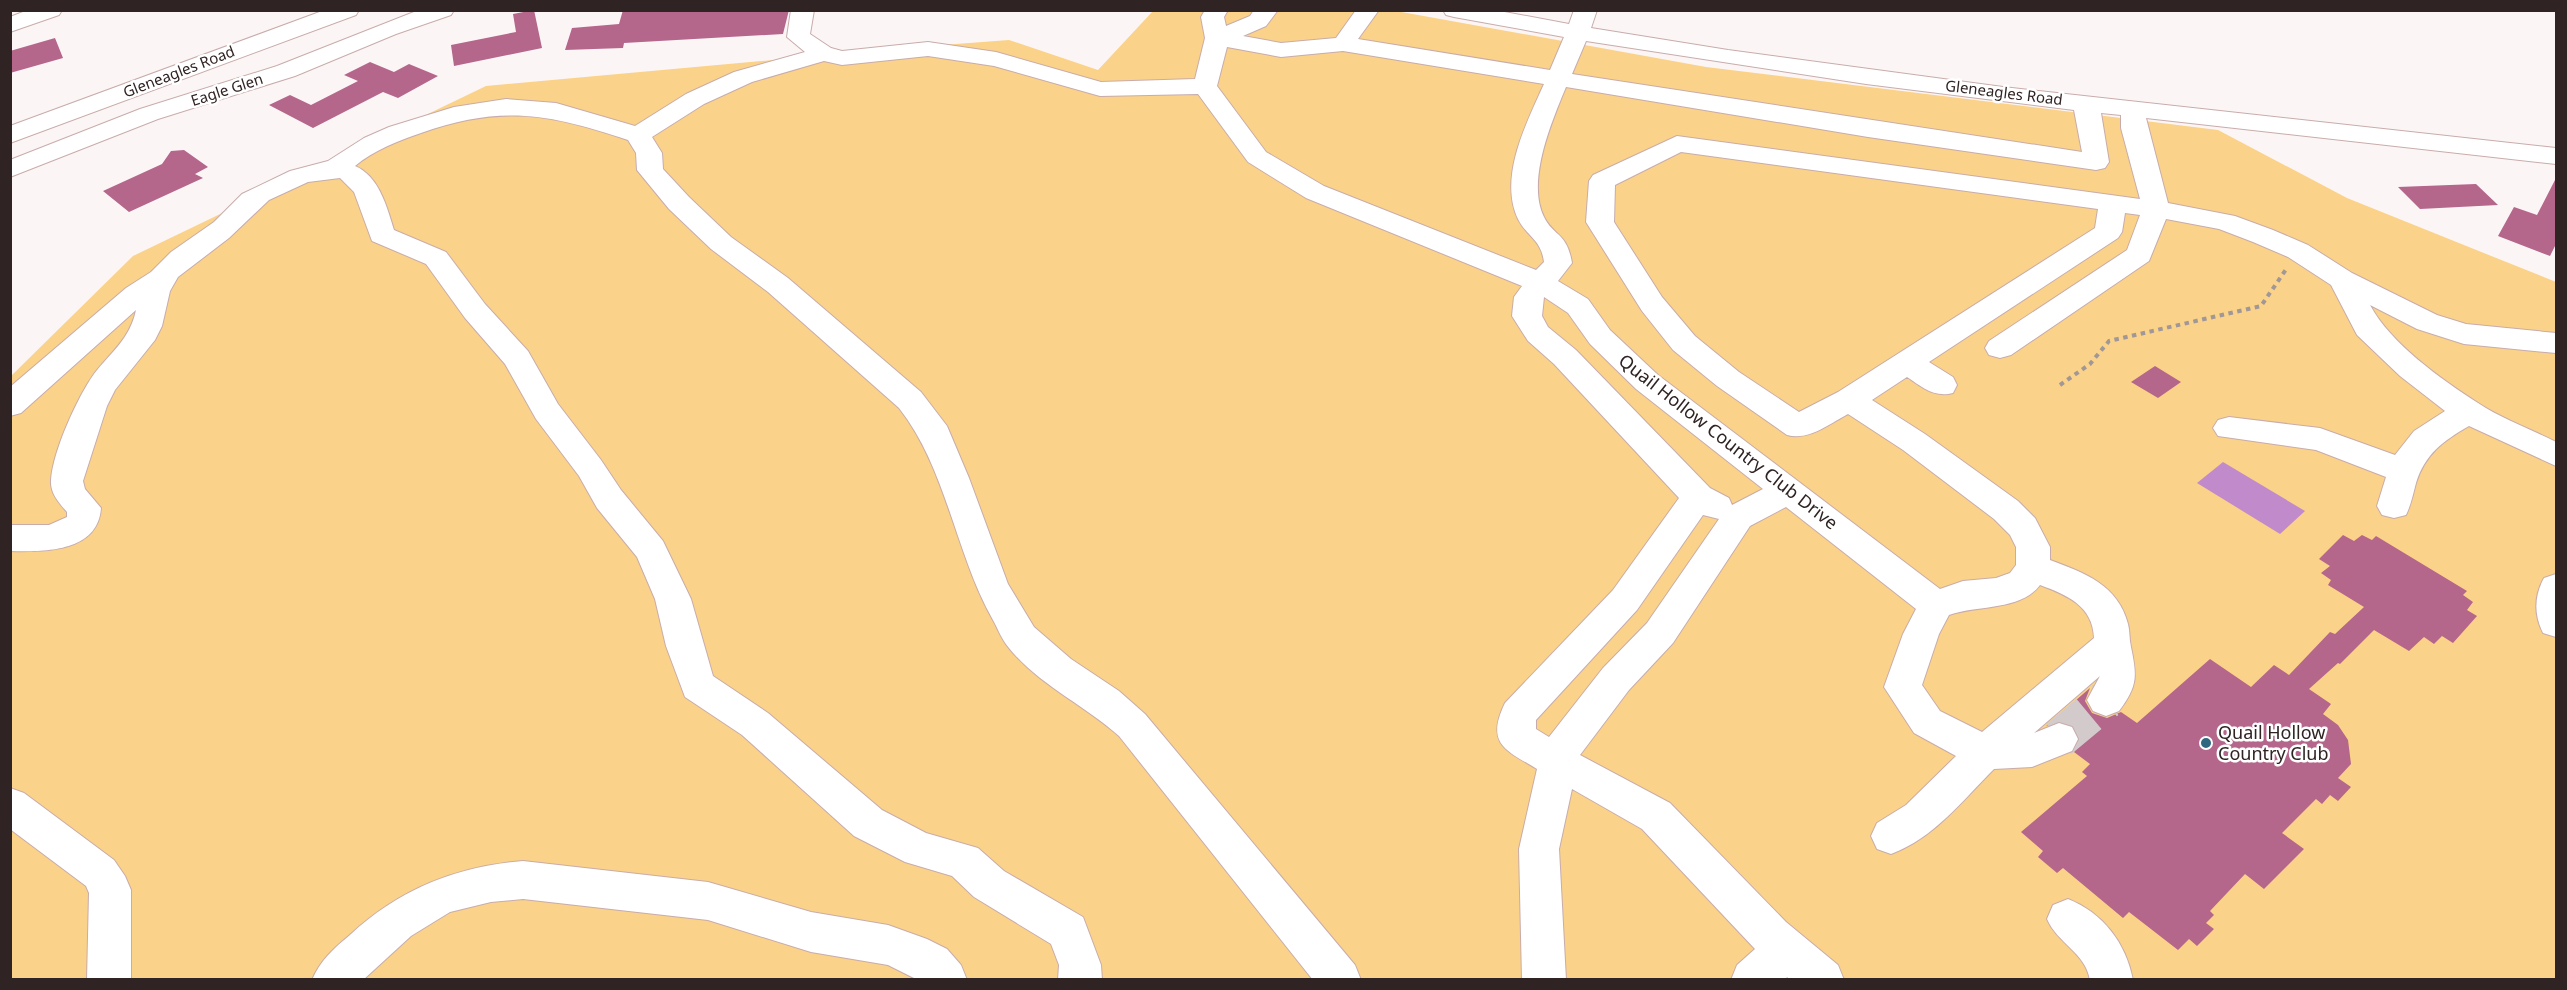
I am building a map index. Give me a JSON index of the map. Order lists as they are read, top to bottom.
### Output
{
  "streets": {
    "street": ["Gleneagles Road", "Eagle Glen", "Quail Hollow Country Club Drive"]
  },
  "places": ["Quail Hollow Country Club"]
}
